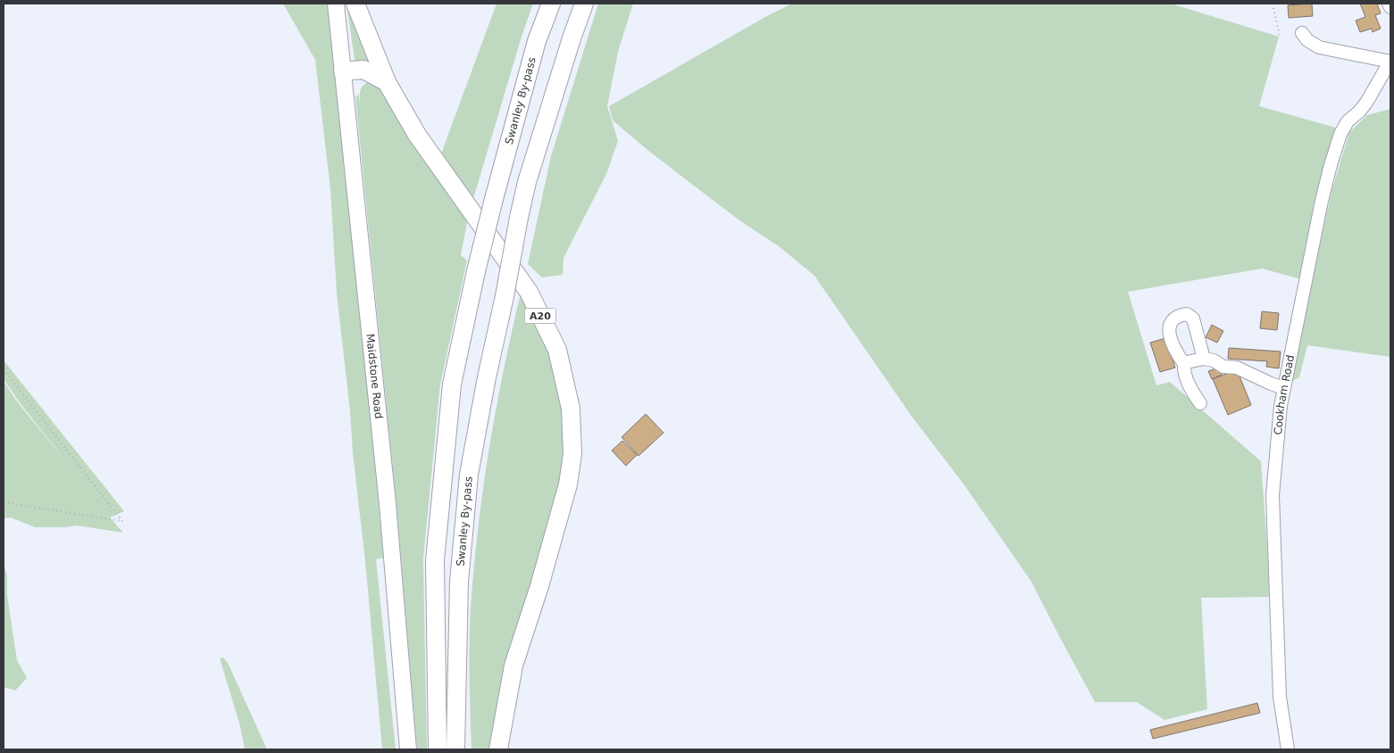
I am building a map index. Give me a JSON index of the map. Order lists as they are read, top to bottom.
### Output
{
  "streets": {
    "highway": ["Swanley By-pass", "A20"],
    "main road": ["Maidstone Road"],
    "street": ["Cookham Road"]
  }
}
